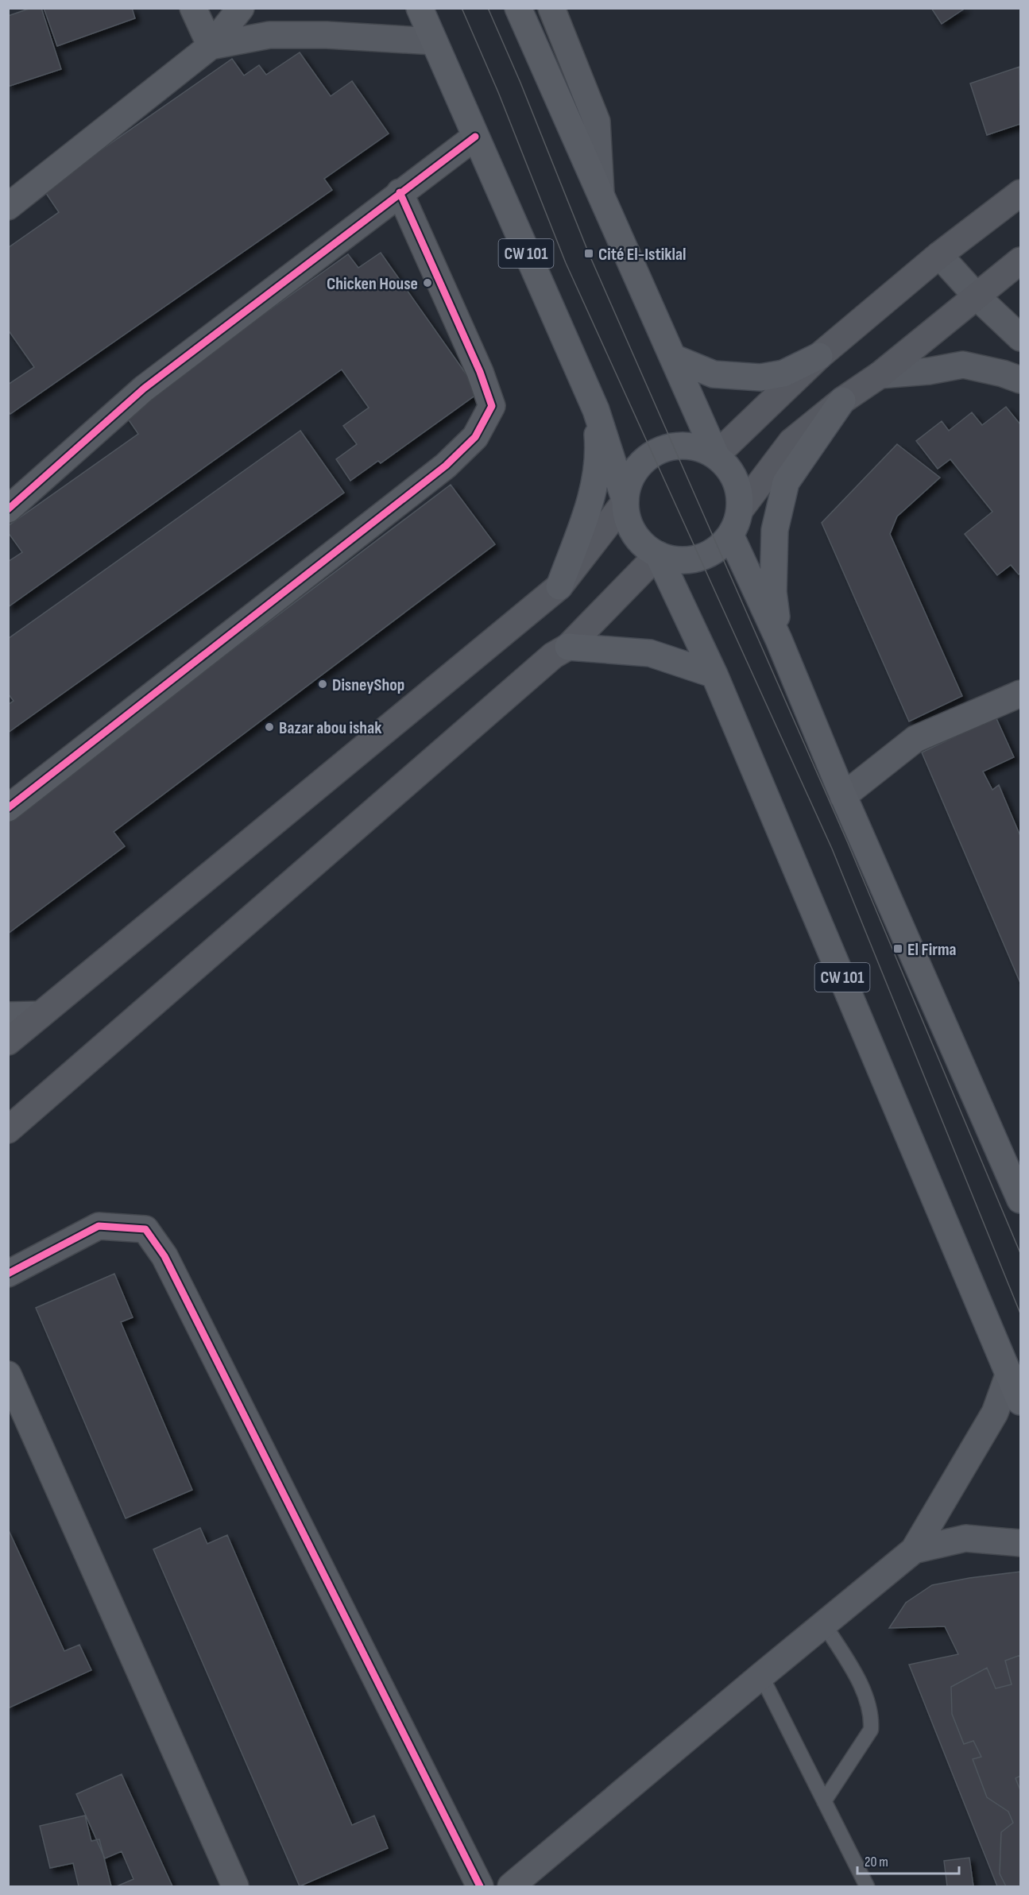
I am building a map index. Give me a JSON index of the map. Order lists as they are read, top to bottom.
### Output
{
  "streets": {
    "main road": ["CW 101"]
  },
  "places": {
    "transit": ["Cité El-Istiklal", "El Firma"],
    "other": ["Chicken House", "DisneyShop", "Bazar abou ishak"]
  },
  "scale_bar": "20 m"
}
